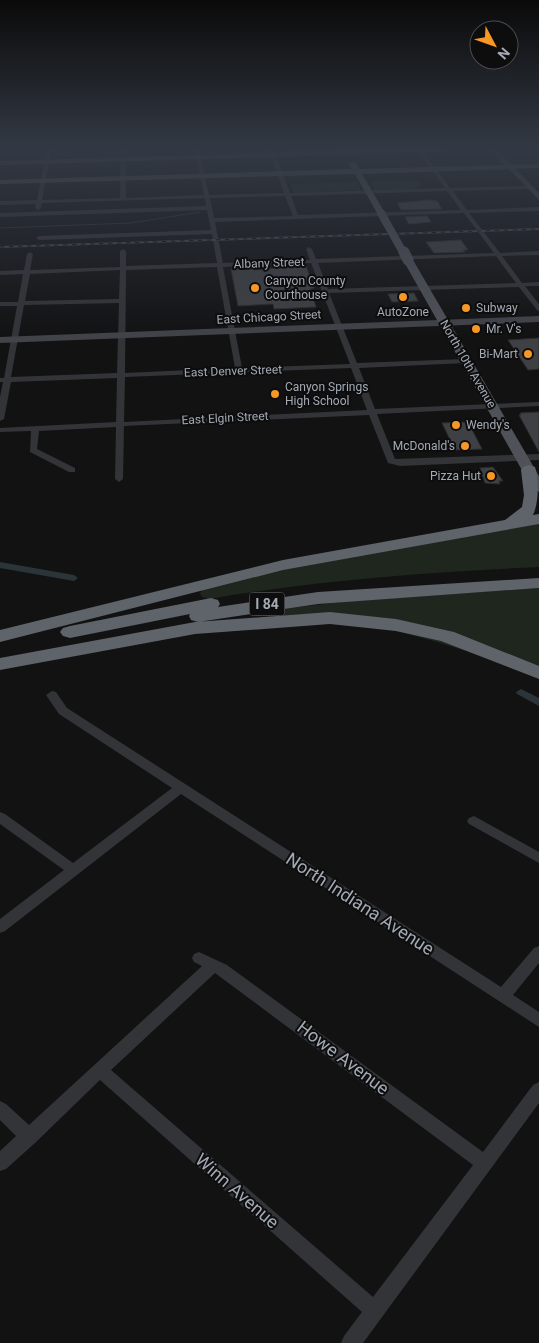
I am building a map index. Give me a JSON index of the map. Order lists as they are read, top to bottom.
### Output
{
  "streets": {
    "highway": ["I 84"],
    "main road": ["North 10th Avenue"],
    "street": [
      "Albany Street",
      "East Chicago Street",
      "East Denver Street",
      "East Elgin Street",
      "North Indiana Avenue",
      "Howe Avenue",
      "Winn Avenue"
    ]
  },
  "crossings": [
    ["East Chicago Street", "North 10th Avenue"],
    ["North 10th Avenue", "East Denver Street"],
    ["North 10th Avenue", "East Elgin Street"],
    ["Howe Avenue", "Winn Avenue"]
  ],
  "places": [
    "Canyon County Courthouse",
    "AutoZone",
    "Subway",
    "Mr. V's",
    "Bi-Mart",
    "Canyon Springs High School",
    "Wendy's",
    "McDonald's",
    "Pizza Hut"
  ],
  "north": "bottom right"
}
